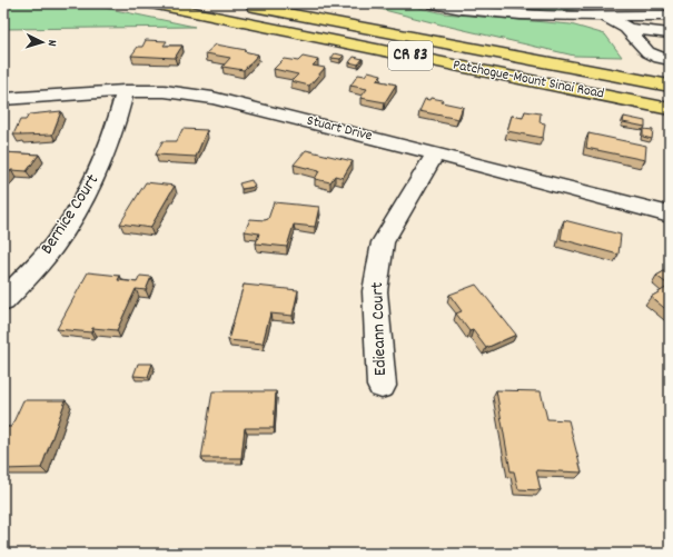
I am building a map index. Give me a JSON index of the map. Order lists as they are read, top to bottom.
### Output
{
  "streets": {
    "highway": ["CR 83", "Patchogue-Mount Sinai Road"],
    "street": ["Stuart Drive", "Bernice Court", "Edieann Court"]
  },
  "crossings": [
    ["Stuart Drive", "Bernice Court"],
    ["Stuart Drive", "Edieann Court"]
  ],
  "north": "right"
}
